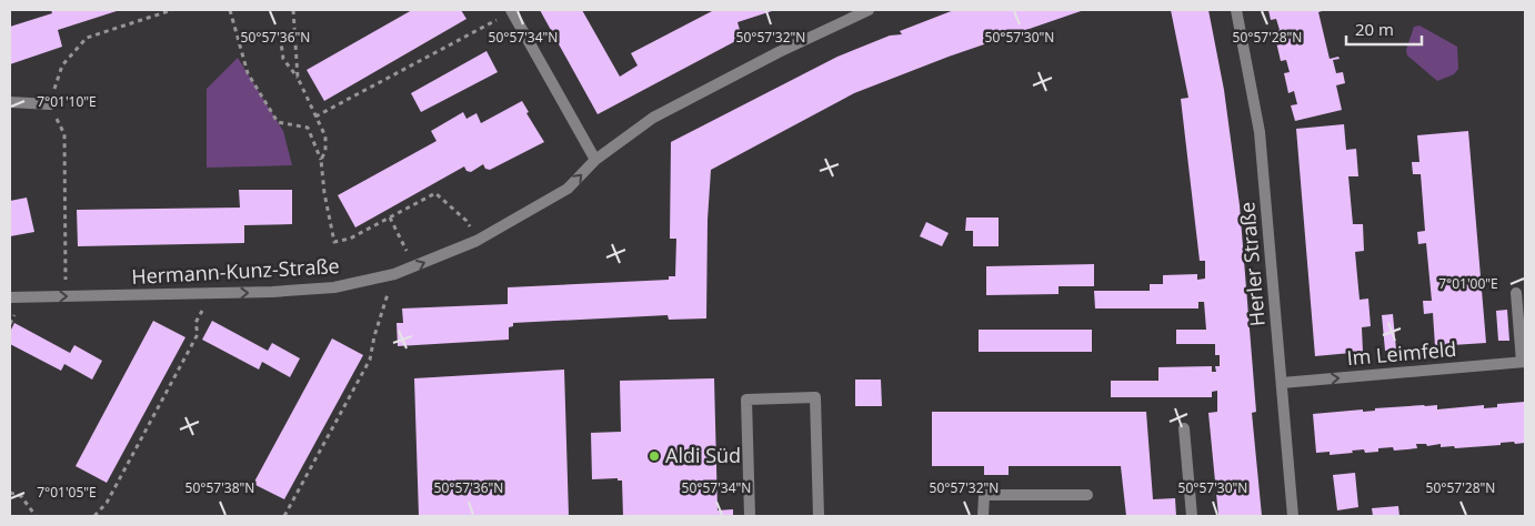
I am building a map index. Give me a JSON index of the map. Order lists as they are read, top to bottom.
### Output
{
  "streets": {
    "street": ["Herler Straße", "Hermann-Kunz-Straße", "Im Leimfeld"]
  },
  "crossings": [
    ["Herler Straße", "Im Leimfeld"]
  ],
  "one_way": ["Hermann-Kunz-Straße", "Im Leimfeld"],
  "places": ["Aldi Süd"],
  "scale_bar": "20 m",
  "coordinates": [
    "50°57'36\"N",
    "50°57'34\"N",
    "50°57'32\"N",
    "50°57'30\"N",
    "50°57'28\"N",
    "7°01'10\"E",
    "7°01'00\"E",
    "50°57'38\"N",
    "7°01'05\"E"
  ]
}
